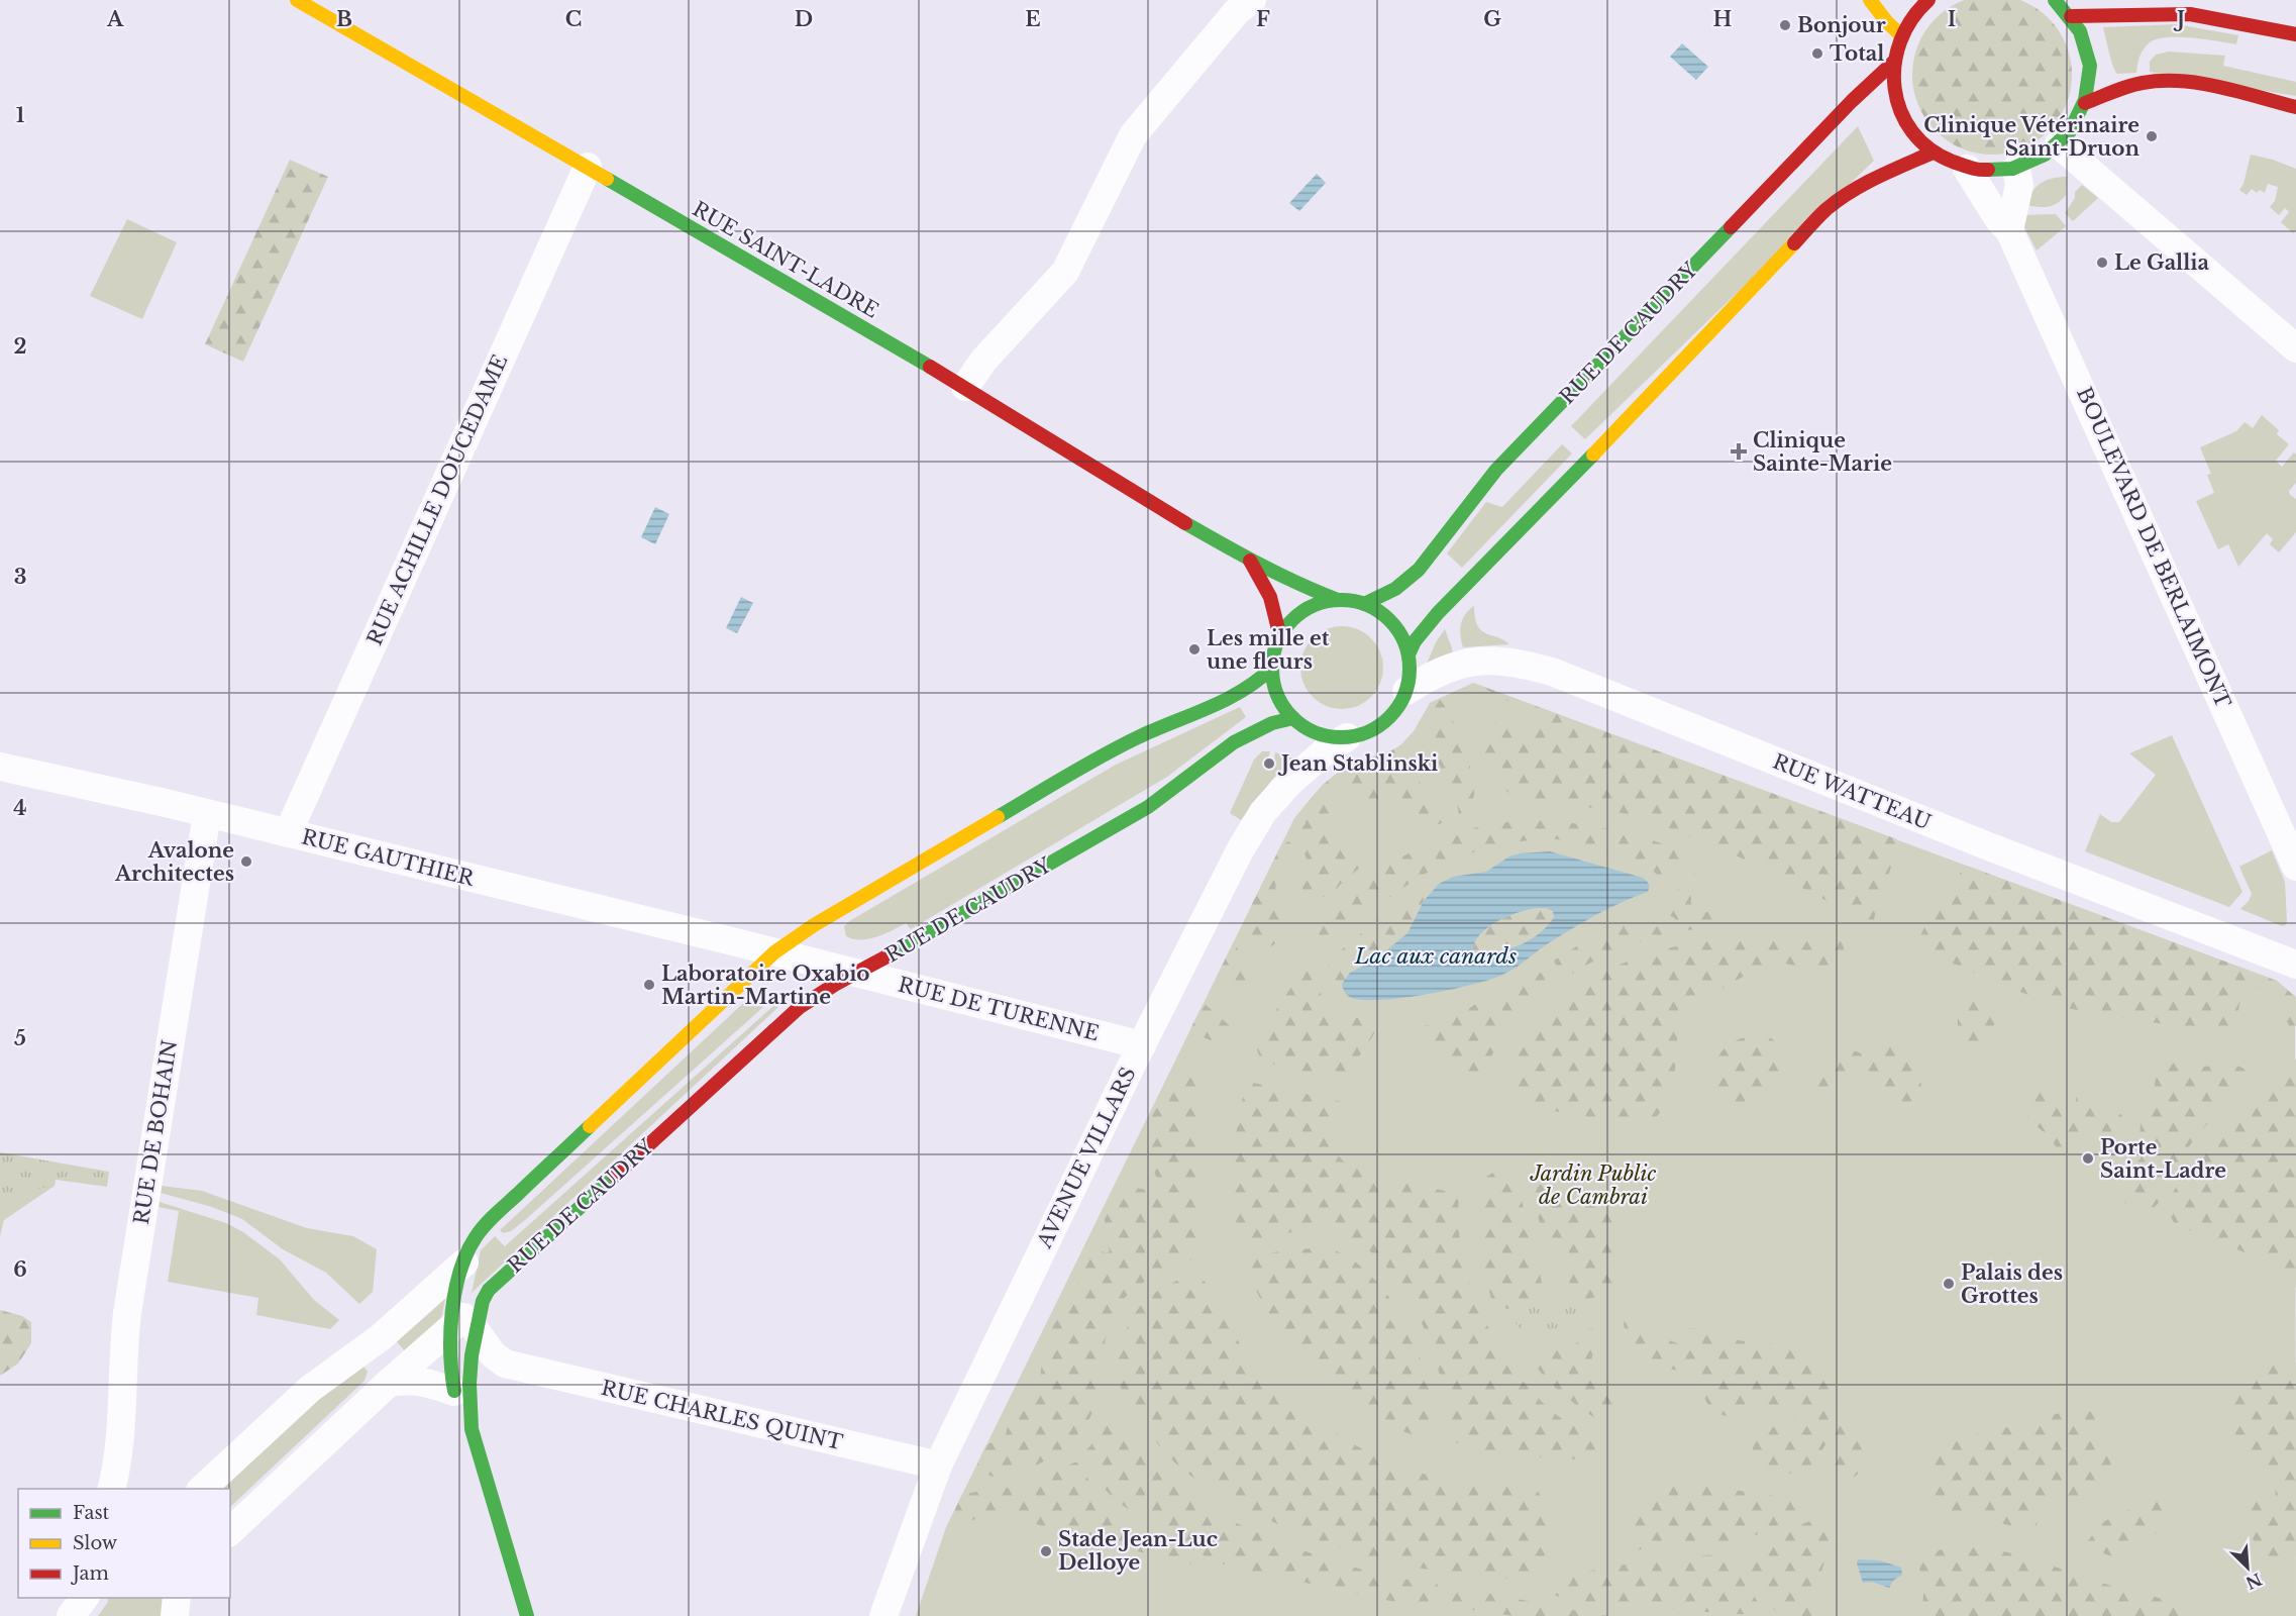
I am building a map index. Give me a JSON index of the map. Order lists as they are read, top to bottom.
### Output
{
  "streets": {
    "main road": ["RUE SAINT-LADRE", "RUE DE CAUDRY"],
    "street": [
      "RUE ACHILLE DOUCEDAME",
      "BOULEVARD DE BERLAIMONT",
      "RUE WATTEAU",
      "RUE GAUTHIER",
      "RUE DE TURENNE",
      "RUE DE BOHAIN",
      "AVENUE VILLARS",
      "RUE CHARLES QUINT"
    ]
  },
  "crossings": [
    ["RUE SAINT-LADRE", "RUE DE CAUDRY"],
    ["RUE SAINT-LADRE", "RUE ACHILLE DOUCEDAME"],
    ["RUE SAINT-LADRE", "RUE WATTEAU"],
    ["RUE SAINT-LADRE", "AVENUE VILLARS"],
    ["RUE DE CAUDRY", "RUE WATTEAU"],
    ["RUE DE CAUDRY", "RUE GAUTHIER"],
    ["RUE DE CAUDRY", "RUE DE TURENNE"],
    ["RUE DE CAUDRY", "AVENUE VILLARS"],
    ["RUE ACHILLE DOUCEDAME", "RUE GAUTHIER"],
    ["RUE WATTEAU", "AVENUE VILLARS"],
    ["RUE GAUTHIER", "RUE DE TURENNE"],
    ["RUE GAUTHIER", "RUE DE BOHAIN"],
    ["RUE DE TURENNE", "AVENUE VILLARS"],
    ["AVENUE VILLARS", "RUE CHARLES QUINT"]
  ],
  "water": ["Lac aux canards"],
  "parks": ["Jardin Public de Cambrai"],
  "places": {
    "other": [
      "Bonjour",
      "Total",
      "Clinique Vétérinaire Saint-Druon",
      "Le Gallia",
      "Les mille et une fleurs",
      "Jean Stablinski",
      "Avalone Architectes",
      "Laboratoire Oxabio Martin-Martine",
      "Porte Saint-Ladre",
      "Palais des Grottes",
      "Stade Jean-Luc Delloye"
    ],
    "health": ["Clinique Sainte-Marie"]
  },
  "legend": ["Fast", "Slow", "Jam"],
  "north": "bottom right",
  "grid": {
    "columns": [
      "A",
      "B",
      "C",
      "D",
      "E",
      "F",
      "G",
      "H",
      "I",
      "J"
    ],
    "rows": [
      "1",
      "2",
      "3",
      "4",
      "5",
      "6"
    ]
  }
}
